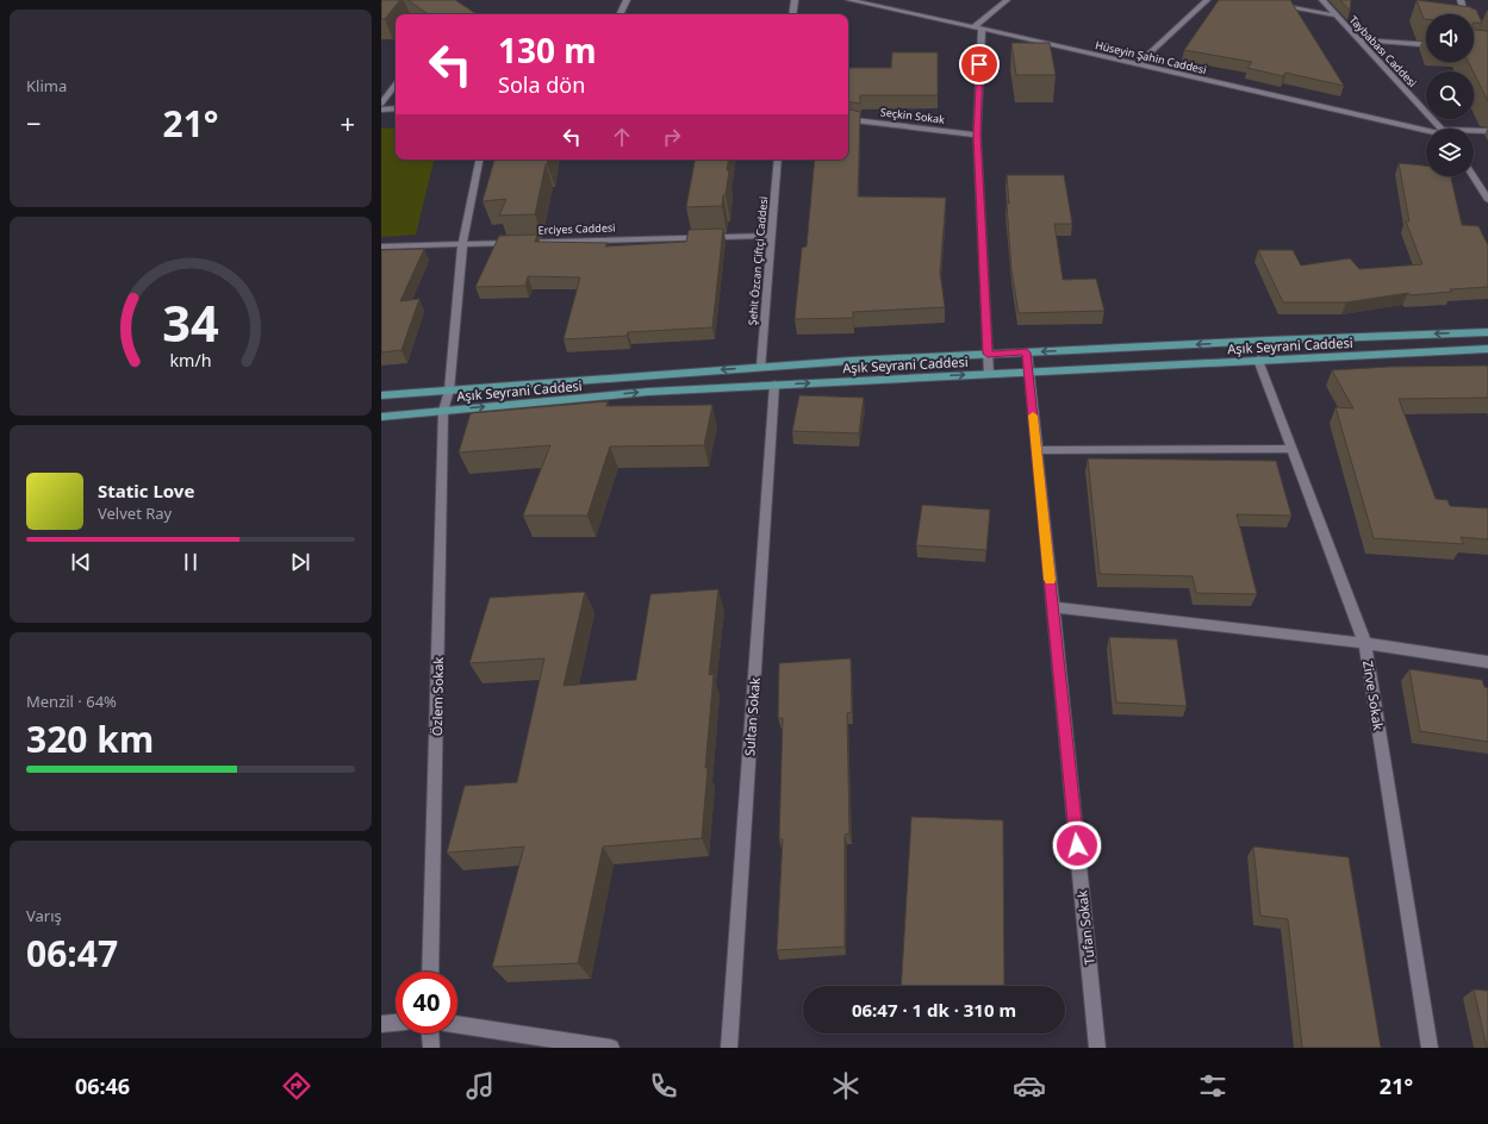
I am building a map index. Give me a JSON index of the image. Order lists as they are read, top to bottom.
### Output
{
  "streets": {
    "main road": ["Aşık Seyrani Caddesi"],
    "street": [
      "Taybabası Caddesi",
      "Hüseyin Şahin Caddesi",
      "Seçkin Sokak",
      "Erciyes Caddesi",
      "Şehit Özcan Çiftçi Caddesi",
      "Zirve Sokak",
      "Özlem Sokak",
      "Sultan Sokak",
      "Tufan Sokak"
    ]
  },
  "crossings": [
    ["Erciyes Caddesi", "Şehit Özcan Çiftçi Caddesi"],
    ["Erciyes Caddesi", "Özlem Sokak"],
    ["Aşık Seyrani Caddesi", "Zirve Sokak"],
    ["Aşık Seyrani Caddesi", "Özlem Sokak"],
    ["Aşık Seyrani Caddesi", "Sultan Sokak"],
    ["Aşık Seyrani Caddesi", "Tufan Sokak"]
  ],
  "page": {
    "tile": [
      "Klima",
      ["Menzil · 64%", "320 km"],
      ["Varış", "06:47"]
    ],
    "turn": ["130 m", "Sola dön"],
    "heat": ["−", "21°", "+"],
    "song": ["Static Love", "Velvet Ray"],
    "limit": "40",
    "trip": "06:47 · 1 dk · 310 m",
    "tabs": ["06:46", "21°"],
    "gauge": ["34", "km/h"]
  }
}
